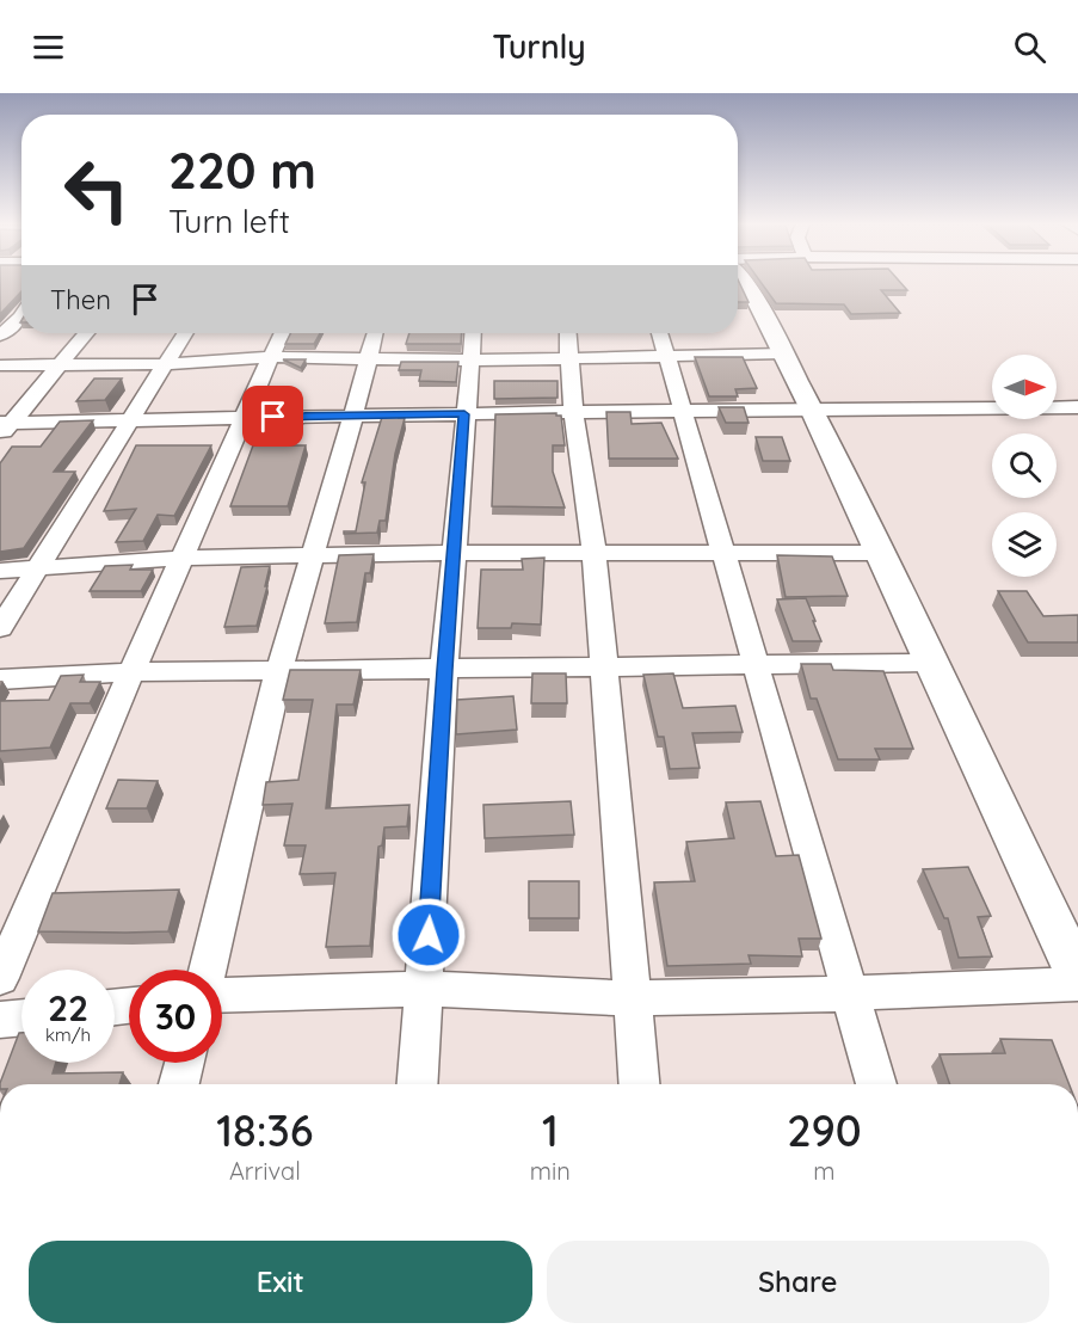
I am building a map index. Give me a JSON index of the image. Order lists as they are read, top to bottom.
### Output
{
  "north": "right",
  "page": {
    "header": "Turnly",
    "turn": ["220 m", "Turn left"],
    "then": "Then",
    "speed": "22 km/h",
    "limit": "30",
    "eta": [
      "18:36",
      "Arrival",
      "1",
      "min",
      "290",
      "m"
    ],
    "buttons": ["Exit", "Share"]
  }
}
